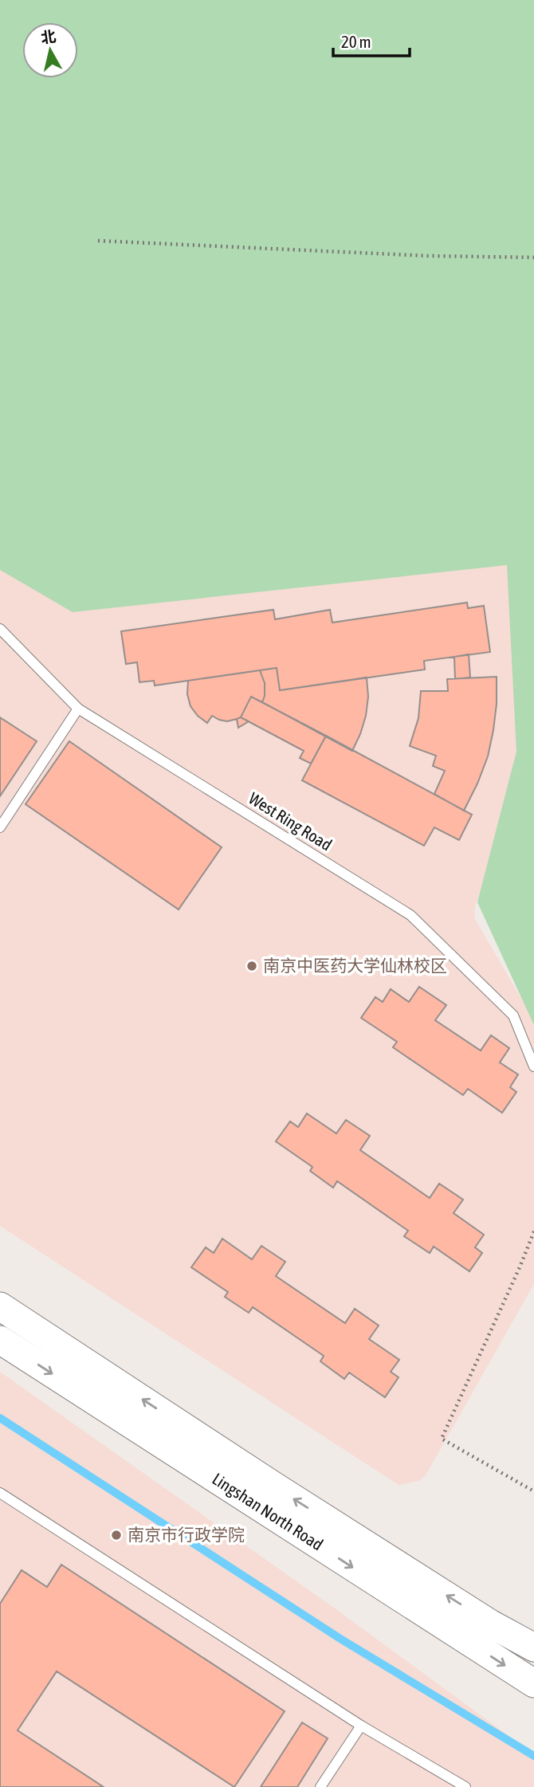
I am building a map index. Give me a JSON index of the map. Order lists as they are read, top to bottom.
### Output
{
  "streets": {
    "main road": ["Lingshan North Road"],
    "lane": ["West Ring Road"]
  },
  "places": ["南京中医药大学仙林校区", "南京市行政学院"],
  "scale_bar": "20 m",
  "north": "top"
}
